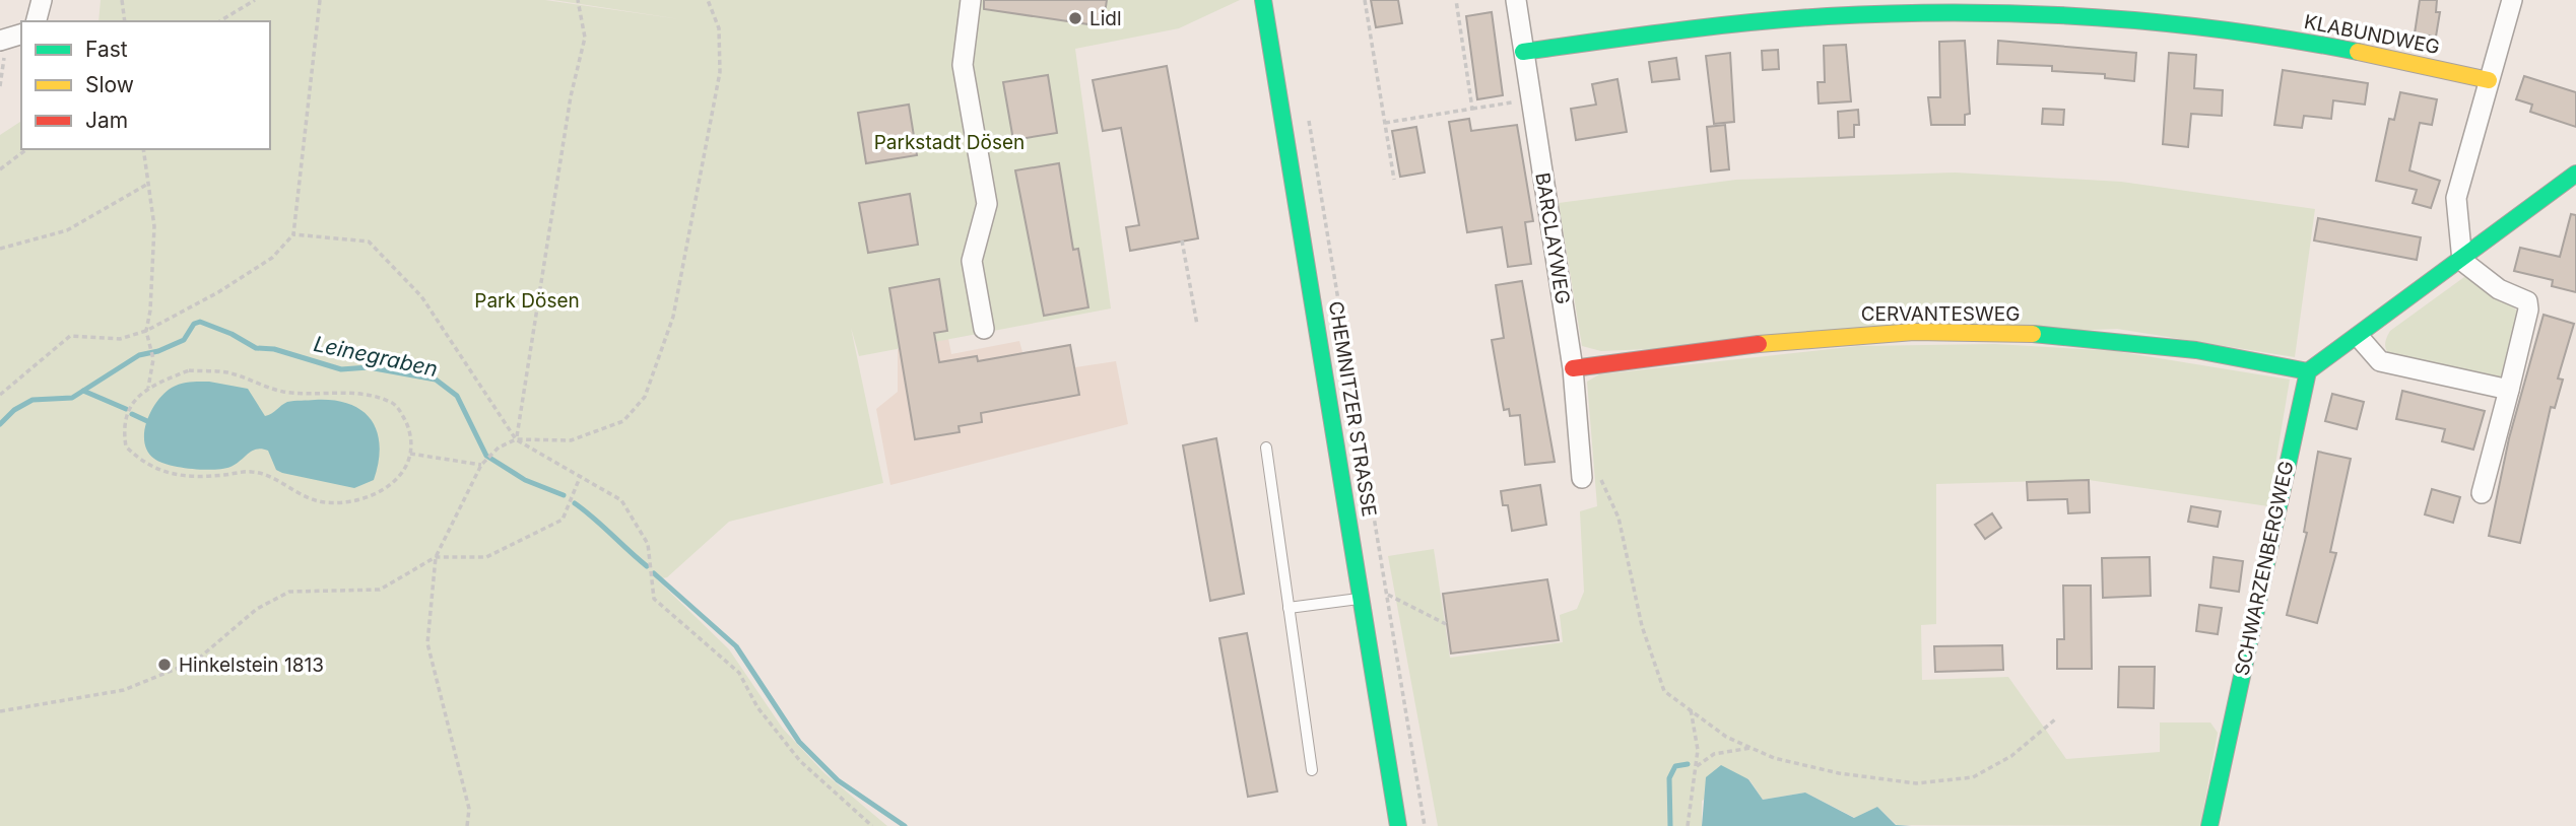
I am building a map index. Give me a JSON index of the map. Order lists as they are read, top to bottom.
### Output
{
  "streets": {
    "street": [
      "KLABUNDWEG",
      "BARCLAYWEG",
      "CERVANTESWEG",
      "CHEMNITZER STRASSE",
      "SCHWARZENBERGWEG"
    ]
  },
  "crossings": [
    ["KLABUNDWEG", "BARCLAYWEG"],
    ["BARCLAYWEG", "CERVANTESWEG"],
    ["CERVANTESWEG", "SCHWARZENBERGWEG"]
  ],
  "water": ["Leinegraben"],
  "parks": ["Parkstadt Dösen", "Park Dösen"],
  "places": ["Lidl", "Hinkelstein 1813"],
  "legend": ["Fast", "Slow", "Jam"]
}
